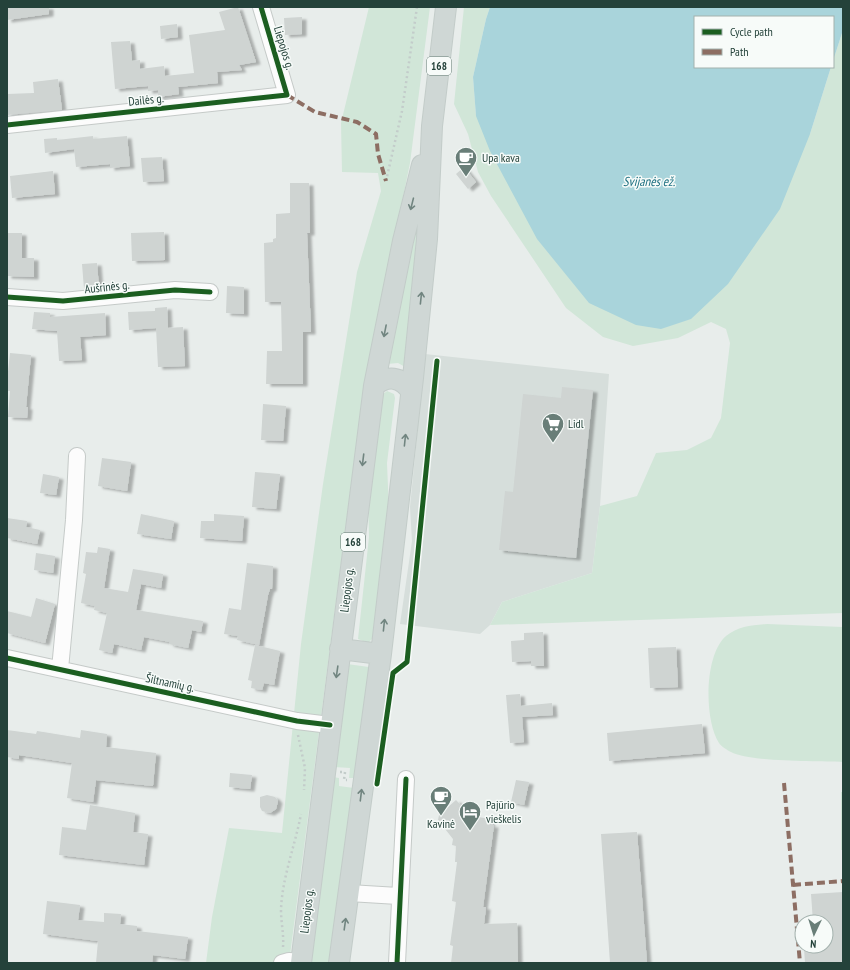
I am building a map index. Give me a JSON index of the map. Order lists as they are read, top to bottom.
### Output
{
  "streets": {
    "main road": ["Liepojos g.", "168"],
    "street": ["Dailės g.", "Aušrinės g.", "Šiltnamių g."]
  },
  "crossings": [
    ["Liepojos g.", "Dailės g."],
    ["Liepojos g.", "Šiltnamių g."]
  ],
  "water": ["Svijanės ež."],
  "places": {
    "cafe": ["Upa kava", "Kavinė"],
    "supermarket": ["Lidl"],
    "hotel": ["Pajūrio vieškelis"]
  },
  "legend": ["Cycle path", "Path"],
  "north": "bottom"
}
